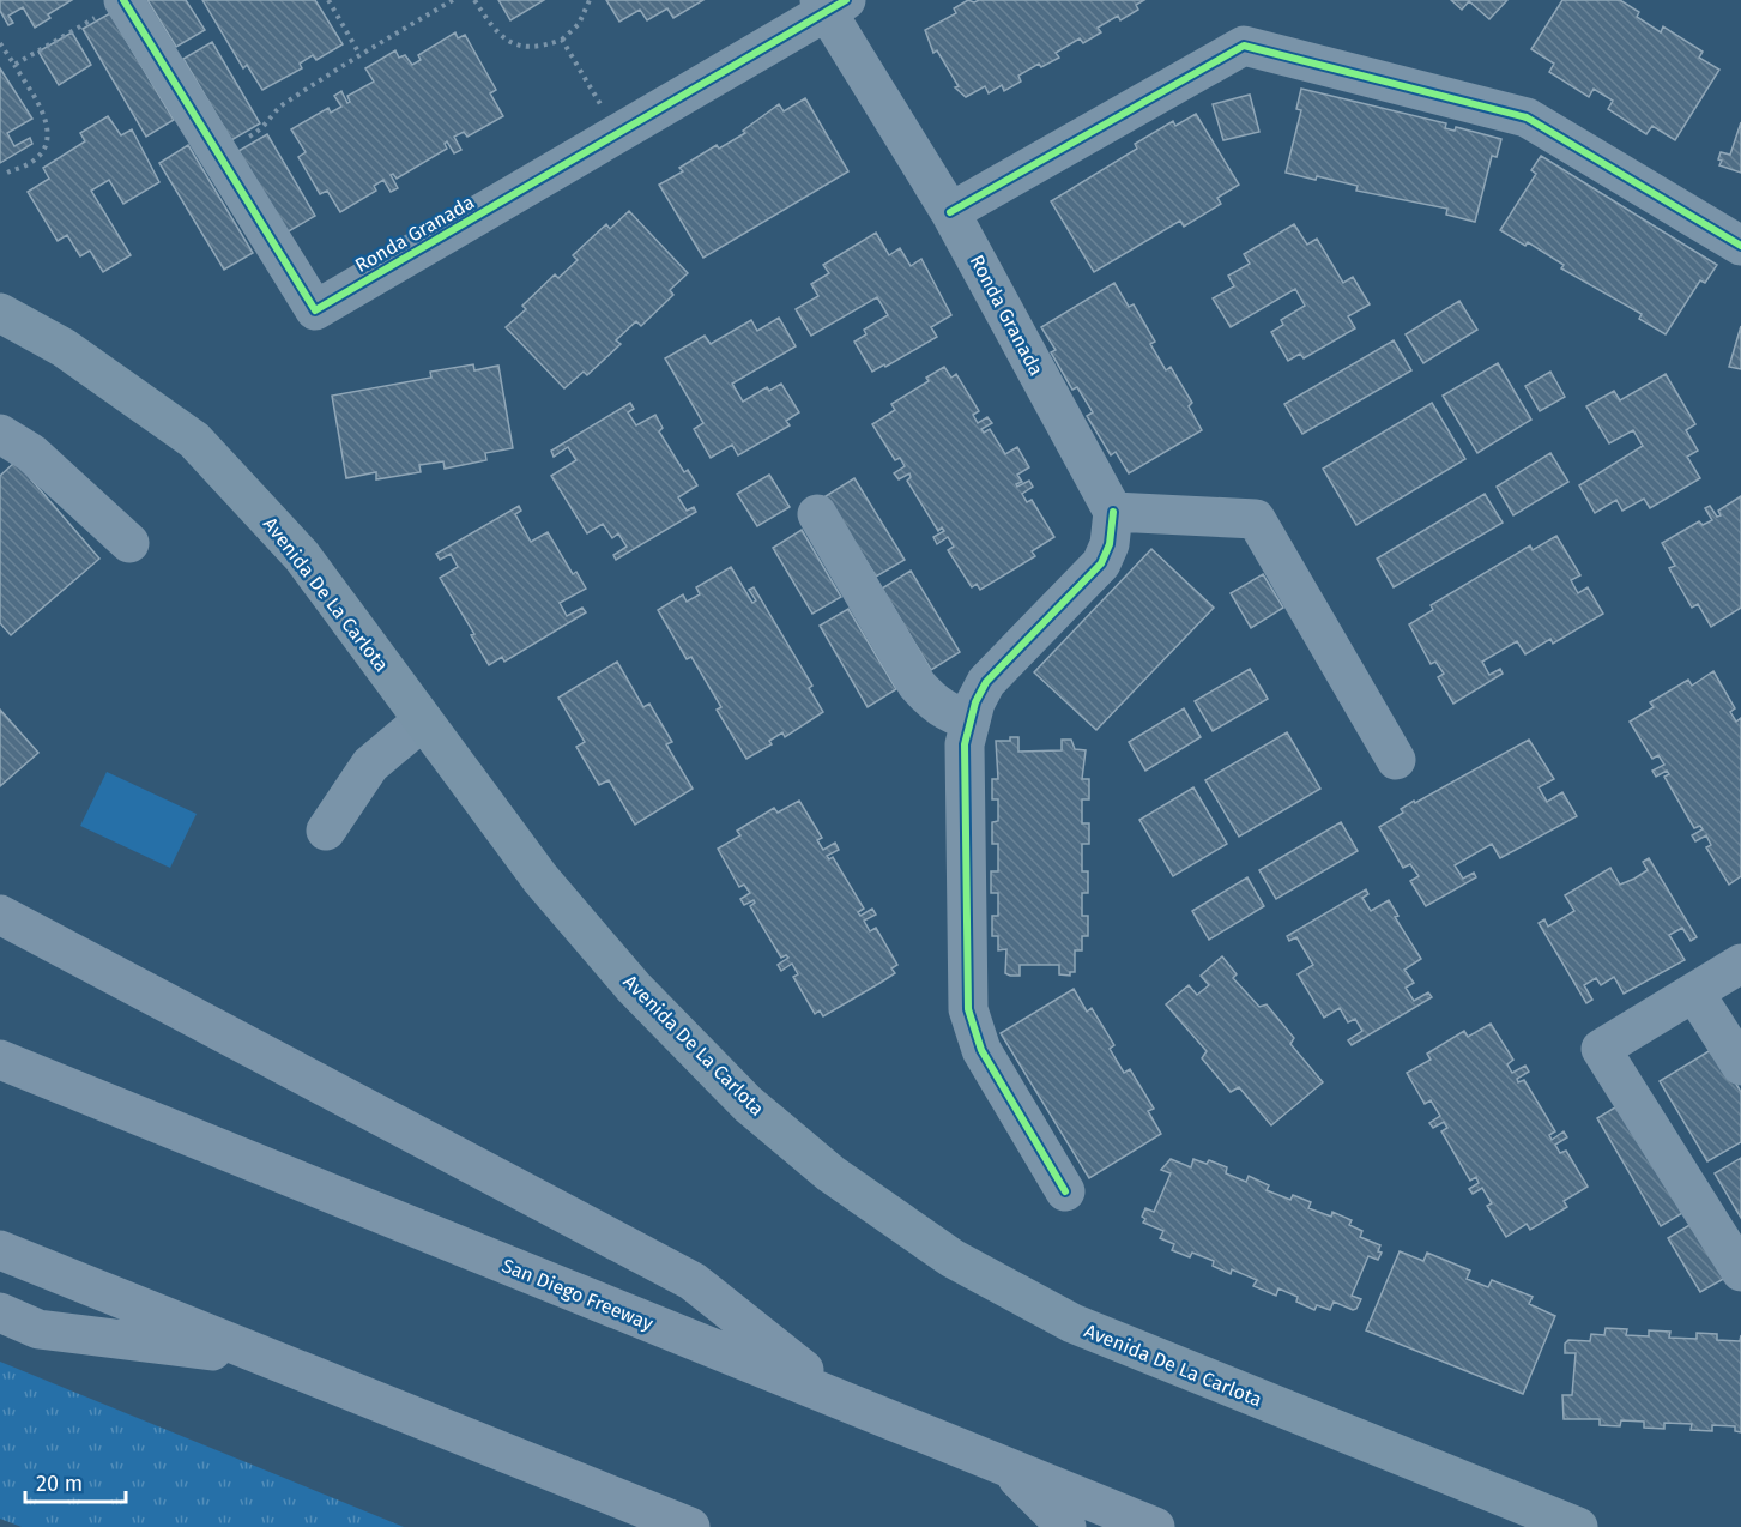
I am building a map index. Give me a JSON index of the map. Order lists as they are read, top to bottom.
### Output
{
  "streets": {
    "highway": ["San Diego Freeway"],
    "main road": ["Avenida De La Carlota"],
    "street": ["Ronda Granada"]
  },
  "scale_bar": "20 m"
}
